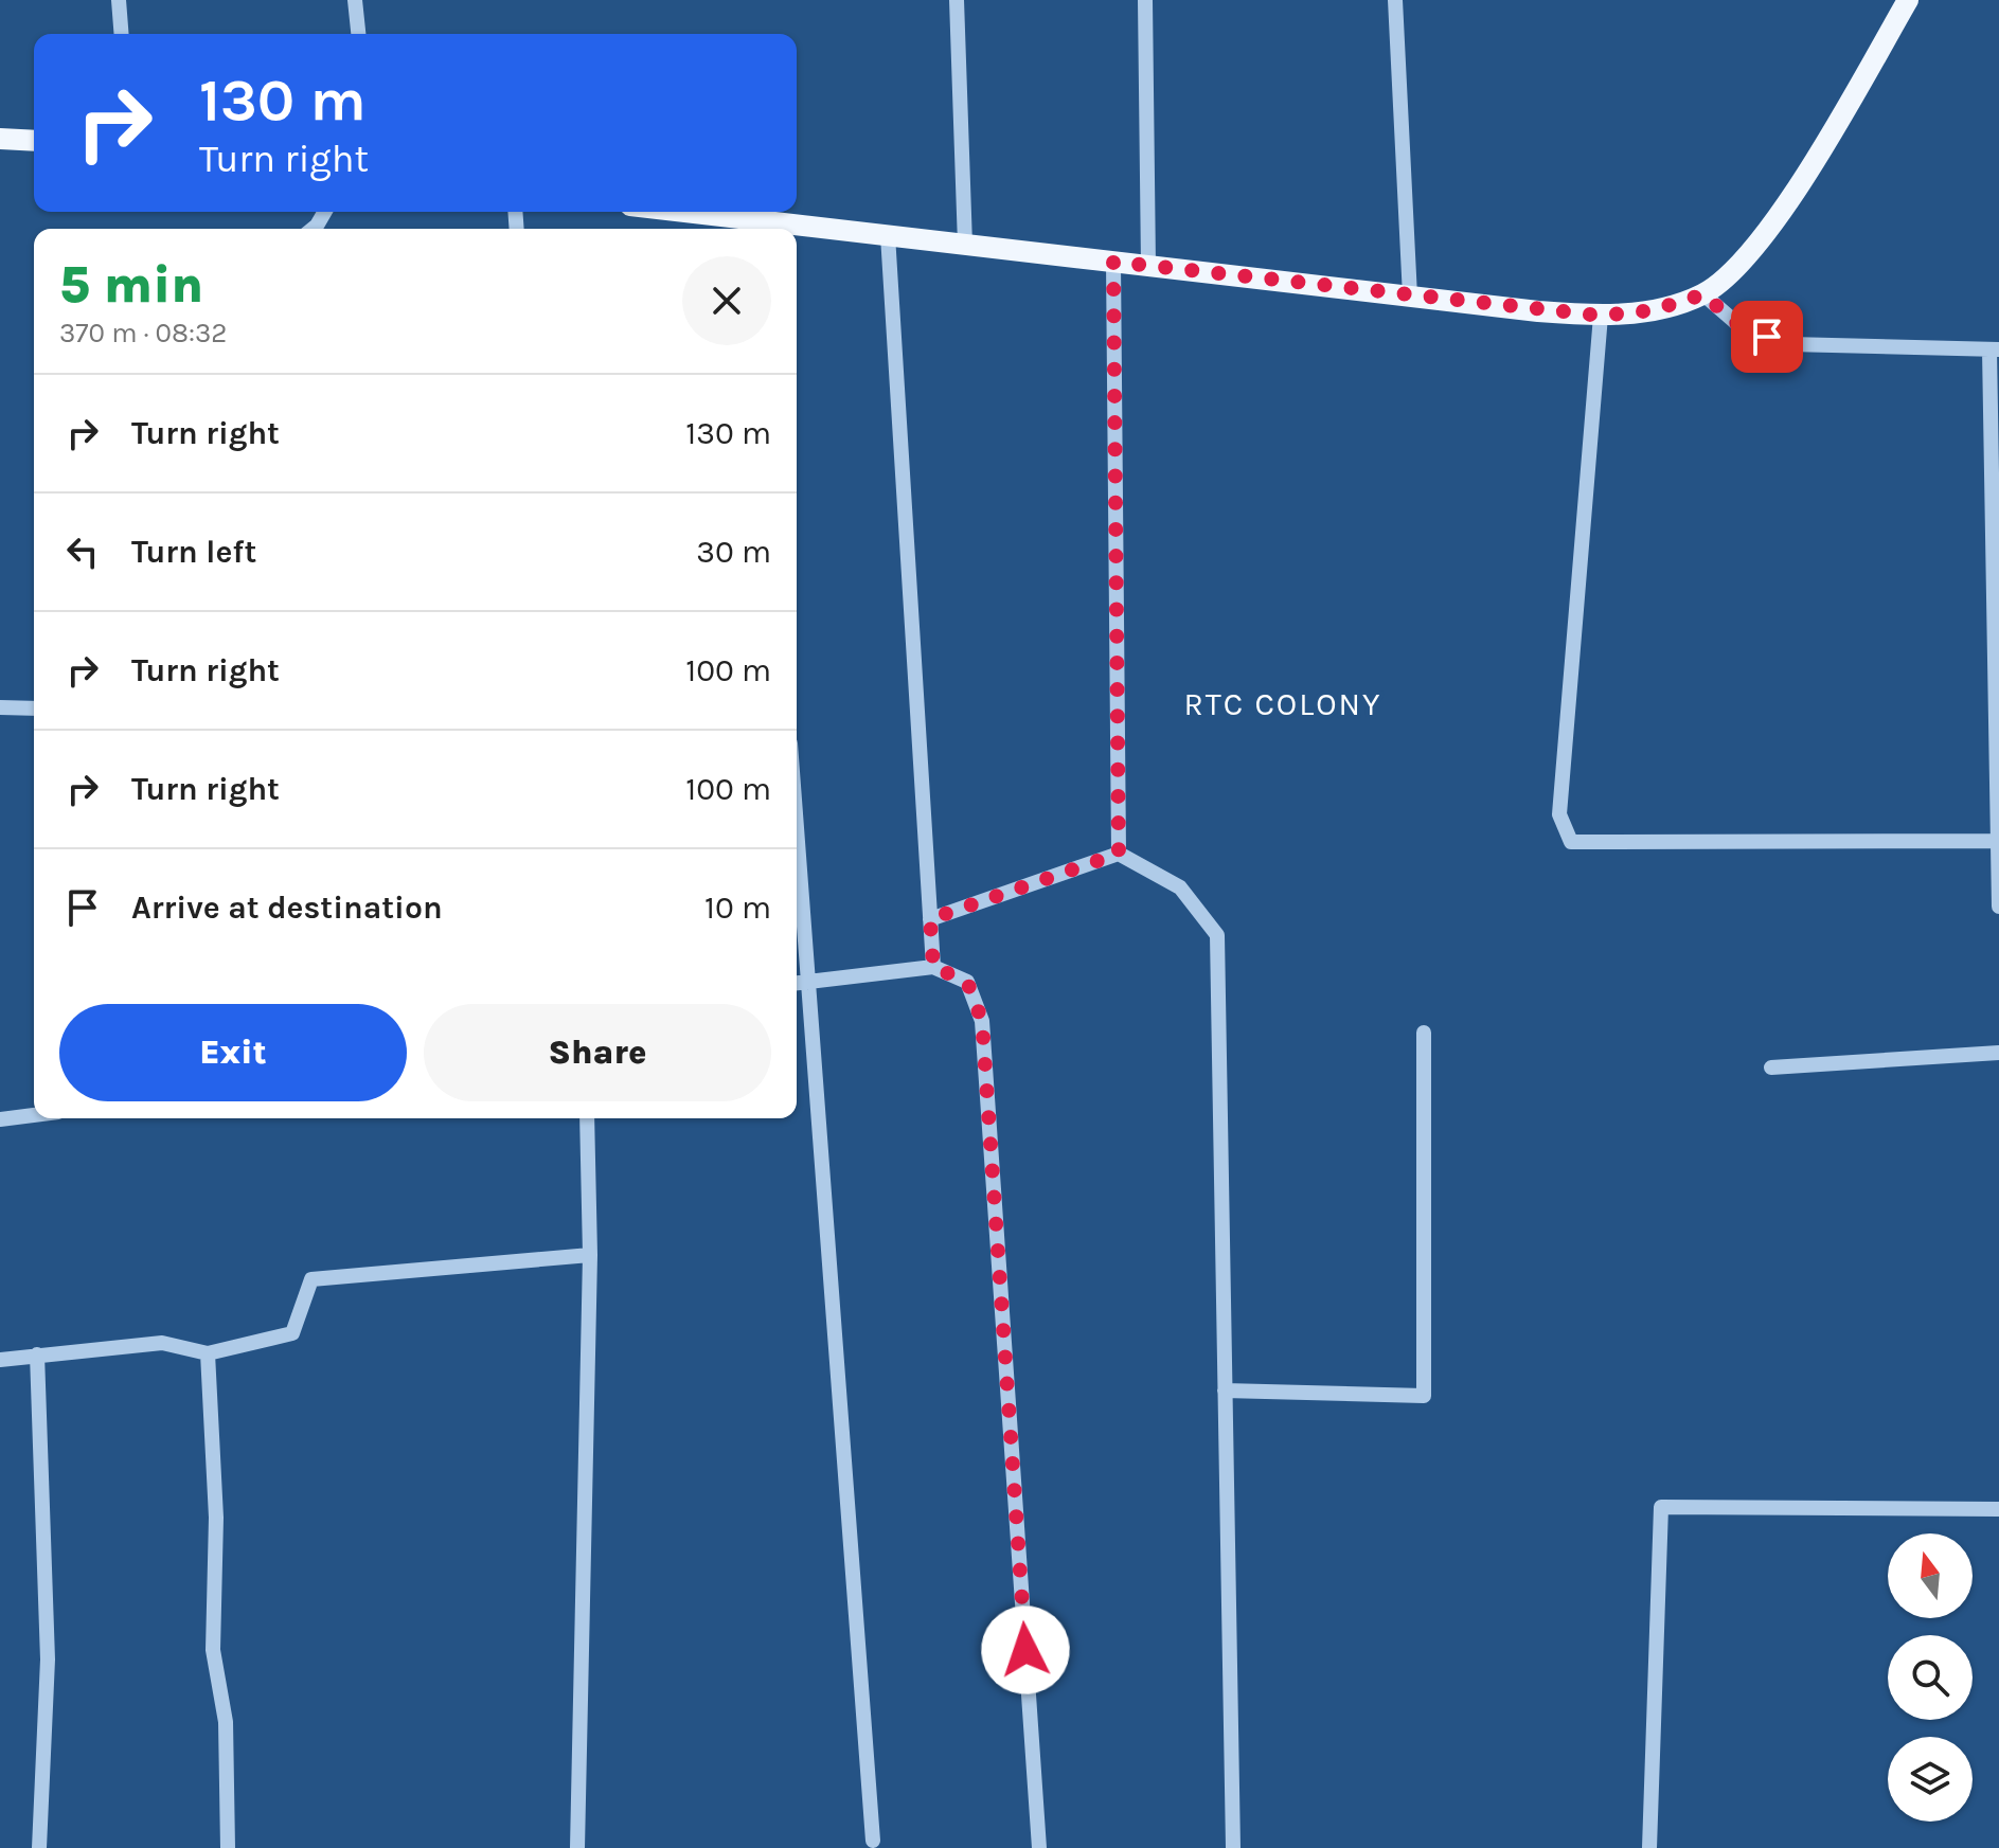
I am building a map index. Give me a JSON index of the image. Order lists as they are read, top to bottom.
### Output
{
  "districts": ["RTC COLONY"],
  "north": "top",
  "page": {
    "turn": ["130 m", "Turn right"],
    "heading": ["5 min", "370 m · 08:32"],
    "list": [
      {
        "name": "Turn right",
        "value": "130 m"
      },
      {
        "name": "Turn left",
        "value": "30 m"
      },
      {
        "name": "Turn right",
        "value": "100 m"
      },
      {
        "name": "Turn right",
        "value": "100 m"
      },
      {
        "name": "Arrive at destination",
        "value": "10 m"
      }
    ],
    "buttons": ["Exit", "Share"]
  }
}
